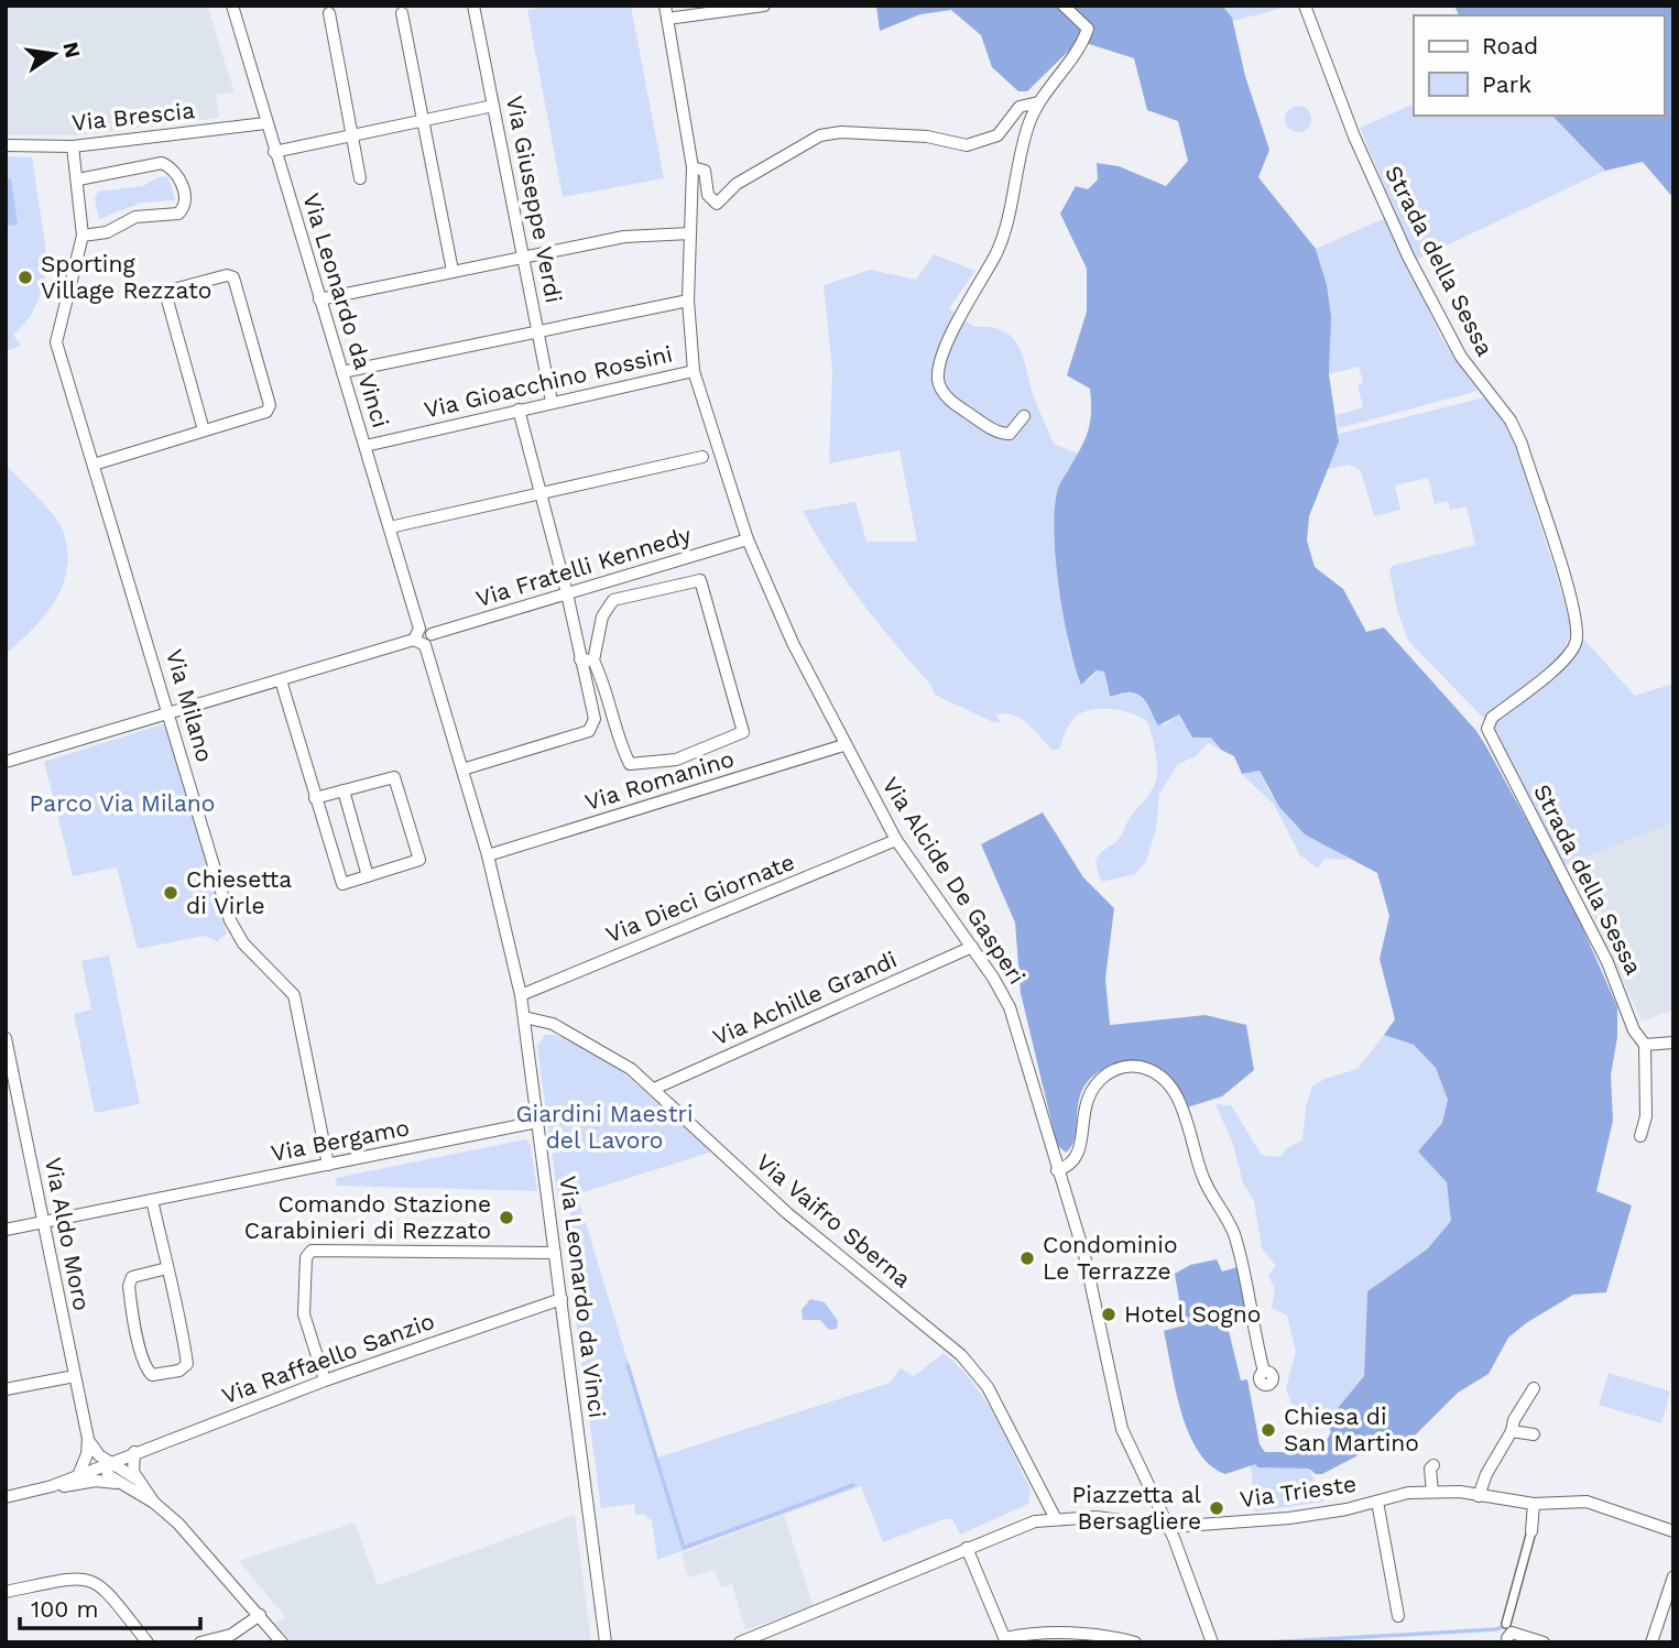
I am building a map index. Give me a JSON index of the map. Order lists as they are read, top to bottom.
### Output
{
  "streets": {
    "street": [
      "Via Brescia",
      "Via Giuseppe Verdi",
      "Strada della Sessa",
      "Via Leonardo da Vinci",
      "Via Gioacchino Rossini",
      "Via Fratelli Kennedy",
      "Via Milano",
      "Via Romanino",
      "Via Alcide De Gasperi",
      "Via Dieci Giornate",
      "Via Achille Grandi",
      "Via Bergamo",
      "Via Vaifro Sberna",
      "Via Aldo Moro",
      "Via Raffaello Sanzio",
      "Via Trieste"
    ]
  },
  "crossings": [
    ["Via Brescia", "Via Leonardo da Vinci"],
    ["Via Brescia", "Via Milano"],
    ["Via Giuseppe Verdi", "Via Gioacchino Rossini"],
    ["Via Leonardo da Vinci", "Via Gioacchino Rossini"],
    ["Via Leonardo da Vinci", "Via Fratelli Kennedy"],
    ["Via Leonardo da Vinci", "Via Romanino"],
    ["Via Leonardo da Vinci", "Via Dieci Giornate"],
    ["Via Leonardo da Vinci", "Via Bergamo"],
    ["Via Leonardo da Vinci", "Via Vaifro Sberna"],
    ["Via Leonardo da Vinci", "Via Raffaello Sanzio"],
    ["Via Gioacchino Rossini", "Via Alcide De Gasperi"],
    ["Via Fratelli Kennedy", "Via Alcide De Gasperi"],
    ["Via Milano", "Via Bergamo"],
    ["Via Romanino", "Via Alcide De Gasperi"],
    ["Via Alcide De Gasperi", "Via Dieci Giornate"],
    ["Via Alcide De Gasperi", "Via Achille Grandi"],
    ["Via Alcide De Gasperi", "Via Trieste"],
    ["Via Achille Grandi", "Via Vaifro Sberna"],
    ["Via Bergamo", "Via Aldo Moro"],
    ["Via Vaifro Sberna", "Via Trieste"],
    ["Via Aldo Moro", "Via Raffaello Sanzio"]
  ],
  "parks": ["Parco Via Milano", "Giardini Maestri del Lavoro"],
  "places": [
    "Sporting Village Rezzato",
    "Chiesetta di Virle",
    "Comando Stazione Carabinieri di Rezzato",
    "Condominio Le Terrazze",
    "Hotel Sogno",
    "Chiesa di San Martino",
    "Piazzetta al Bersagliere"
  ],
  "legend": ["Road", "Park"],
  "scale_bar": "100 m",
  "north": "right"
}
